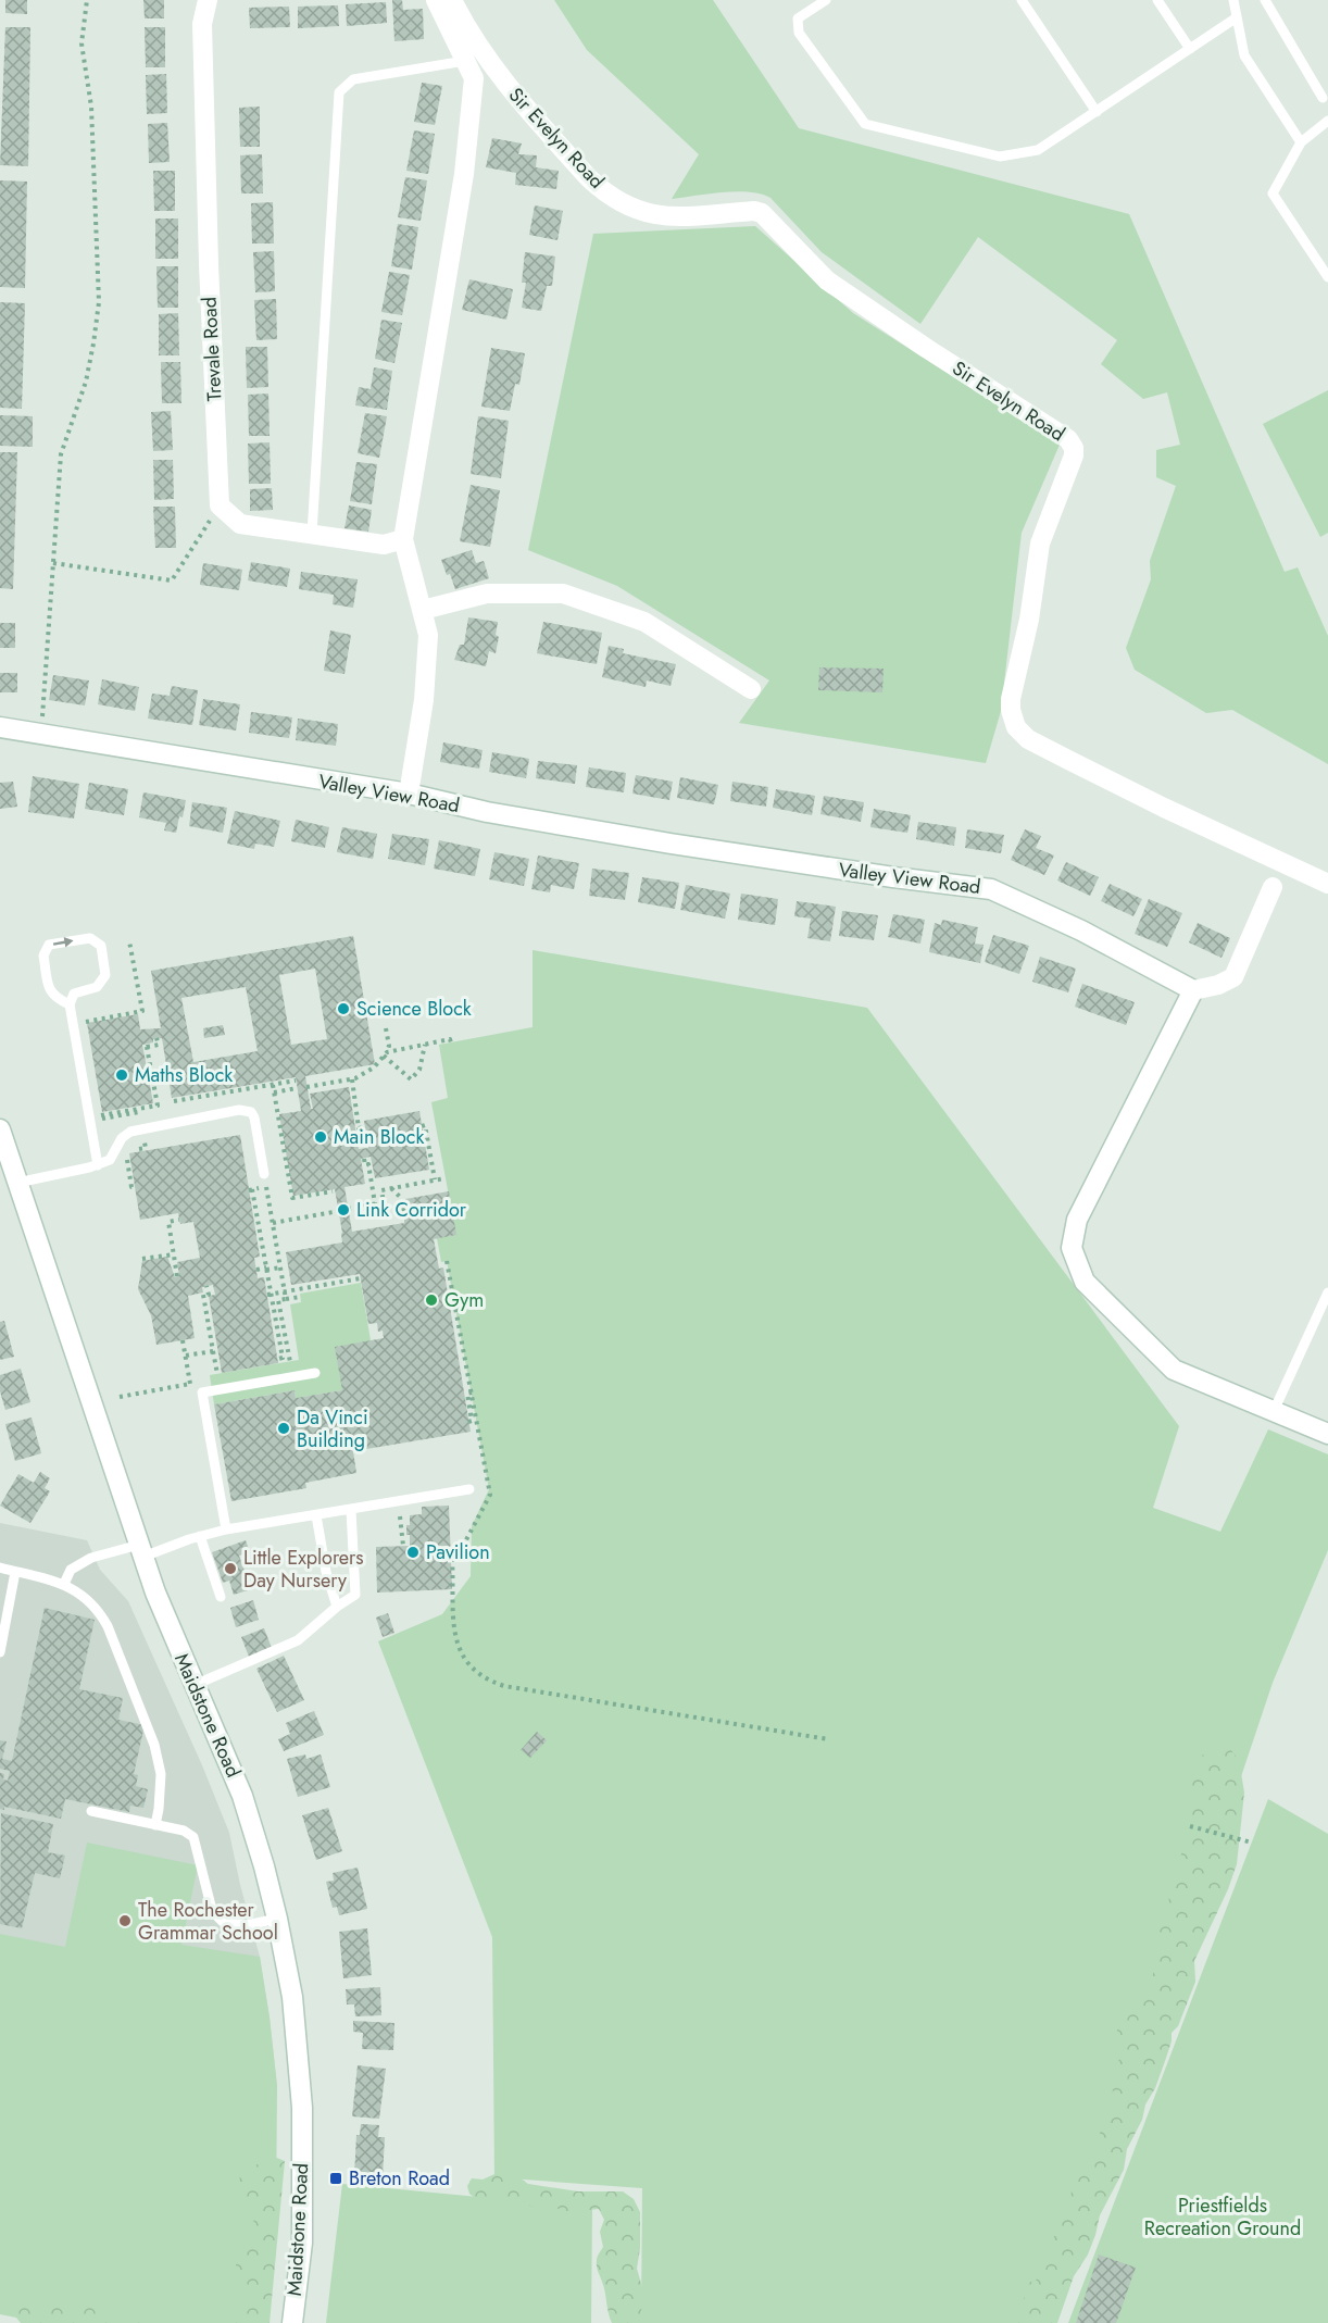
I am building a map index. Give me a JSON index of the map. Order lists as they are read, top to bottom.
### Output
{
  "streets": {
    "street": [
      "Sir Evelyn Road",
      "Trevale Road",
      "Valley View Road",
      "Maidstone Road"
    ]
  },
  "parks": ["Priestfields Recreation Ground"],
  "places": {
    "other": [
      "Science Block",
      "Maths Block",
      "Main Block",
      "Link Corridor",
      "Gym",
      "Da Vinci Building",
      "Pavilion",
      "Little Explorers Day Nursery",
      "The Rochester Grammar School"
    ],
    "transit": ["Breton Road"]
  }
}
